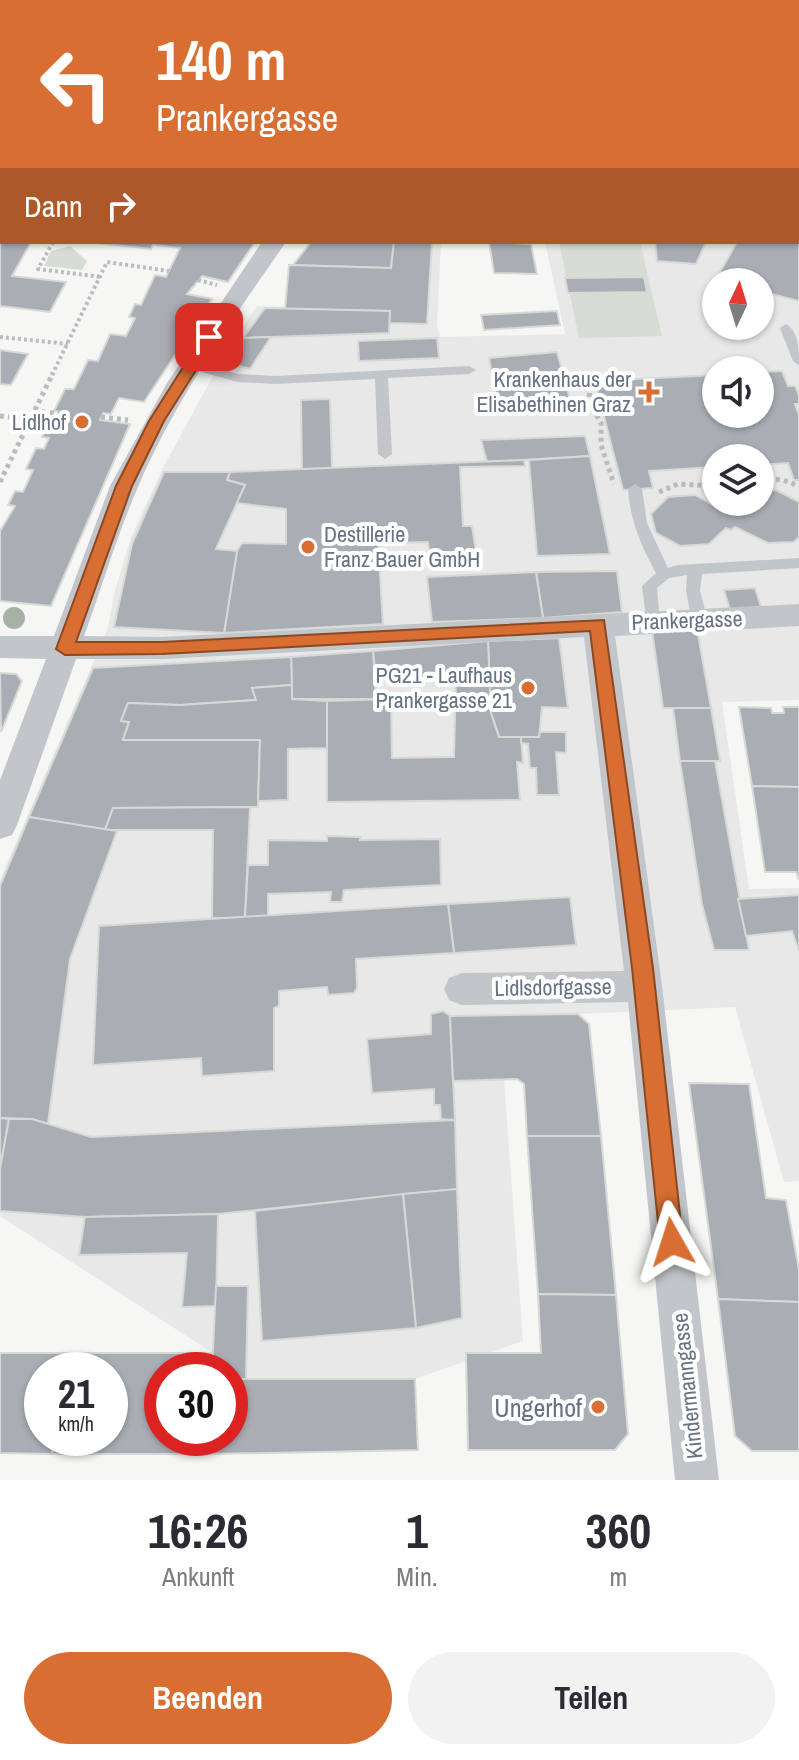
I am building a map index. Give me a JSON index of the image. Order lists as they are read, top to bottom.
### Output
{
  "streets": {
    "street": ["Prankergasse", "Lidlsdorfgasse", "Kindermanngasse"]
  },
  "crossings": [
    ["Prankergasse", "Kindermanngasse"],
    ["Lidlsdorfgasse", "Kindermanngasse"]
  ],
  "places": {
    "health": ["Krankenhaus der Elisabethinen Graz"],
    "other": [
      "Lidlhof",
      "Destillerie Franz Bauer GmbH",
      "PG21 - Laufhaus Prankergasse 21",
      "Ungerhof"
    ]
  },
  "north": "top",
  "page": {
    "turn": ["140 m", "Prankergasse"],
    "then": "Dann",
    "speed": "21 km/h",
    "limit": "30",
    "eta": [
      "16:26",
      "Ankunft",
      "1",
      "Min.",
      "360",
      "m"
    ],
    "buttons": ["Beenden", "Teilen"]
  }
}
